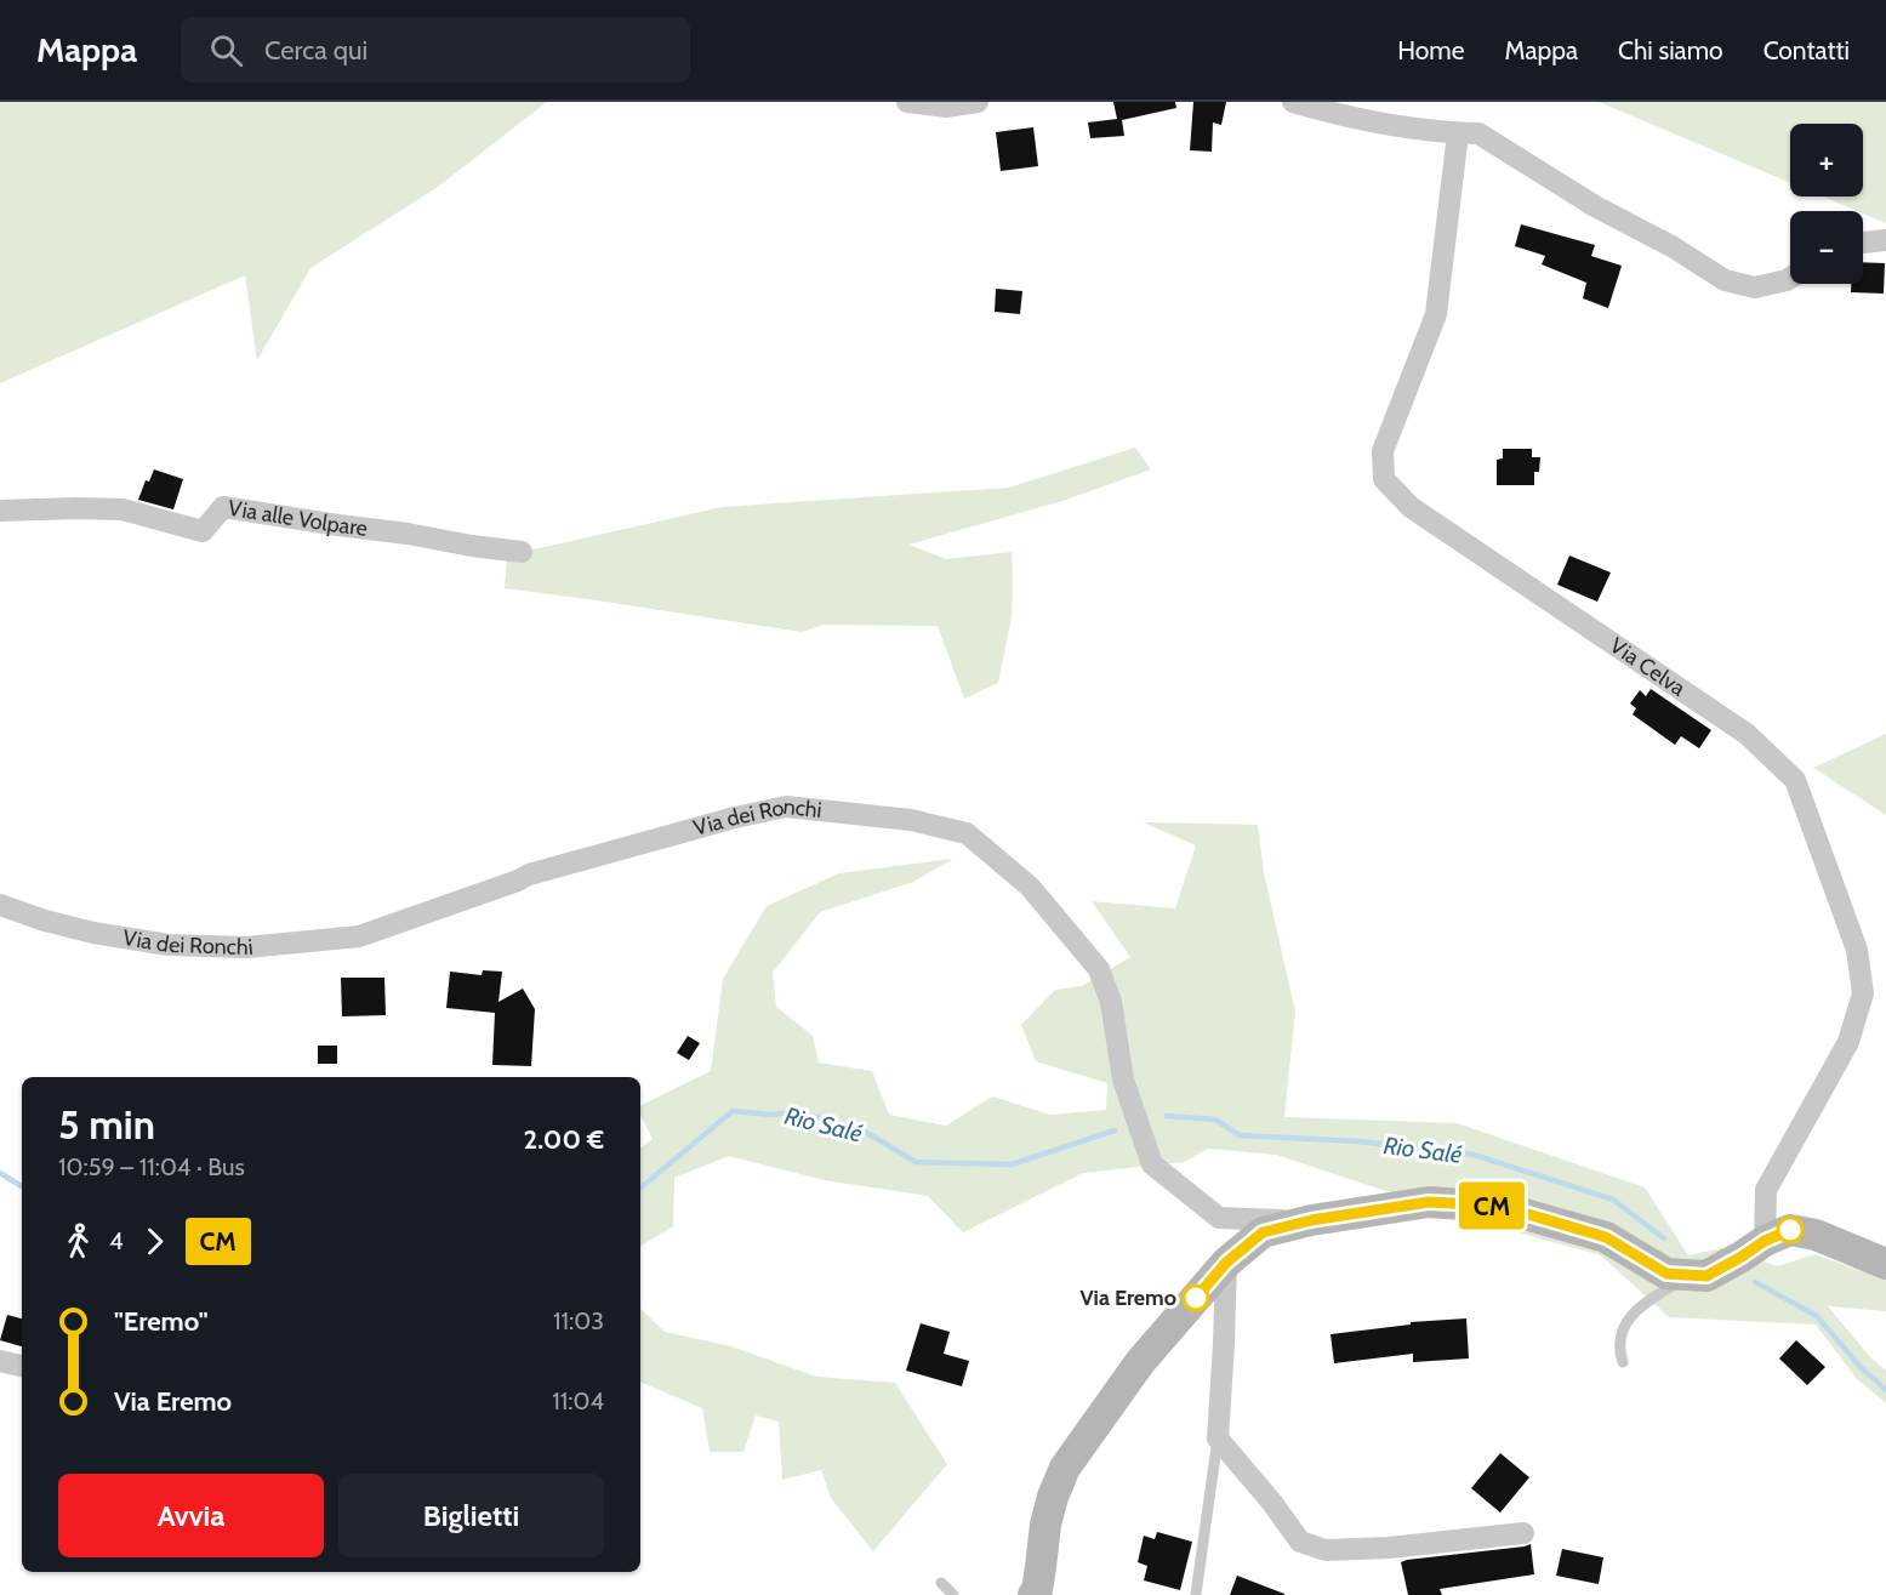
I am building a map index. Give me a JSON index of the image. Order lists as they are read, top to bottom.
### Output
{
  "streets": {
    "street": ["Via alle Volpare", "Via Celva", "Via dei Ronchi"]
  },
  "water": ["Rio Salé"],
  "places": ["Via Eremo"],
  "lines": ["bus line CM"],
  "page": {
    "header": "Mappa",
    "search": "Cerca qui",
    "nav": [
      "Home",
      "Mappa",
      "Chi siamo",
      "Contatti"
    ],
    "on_map": "CM",
    "map_buttons": ["+", "−"],
    "heading": ["5 min", "10:59 – 11:04 · Bus", "2.00 €"],
    "legs": ["4", "CM"],
    "list": [
      {
        "name": "\"Eremo\"",
        "value": "11:03"
      },
      {
        "name": "Via Eremo",
        "value": "11:04"
      }
    ],
    "buttons": ["Avvia", "Biglietti"]
  }
}
